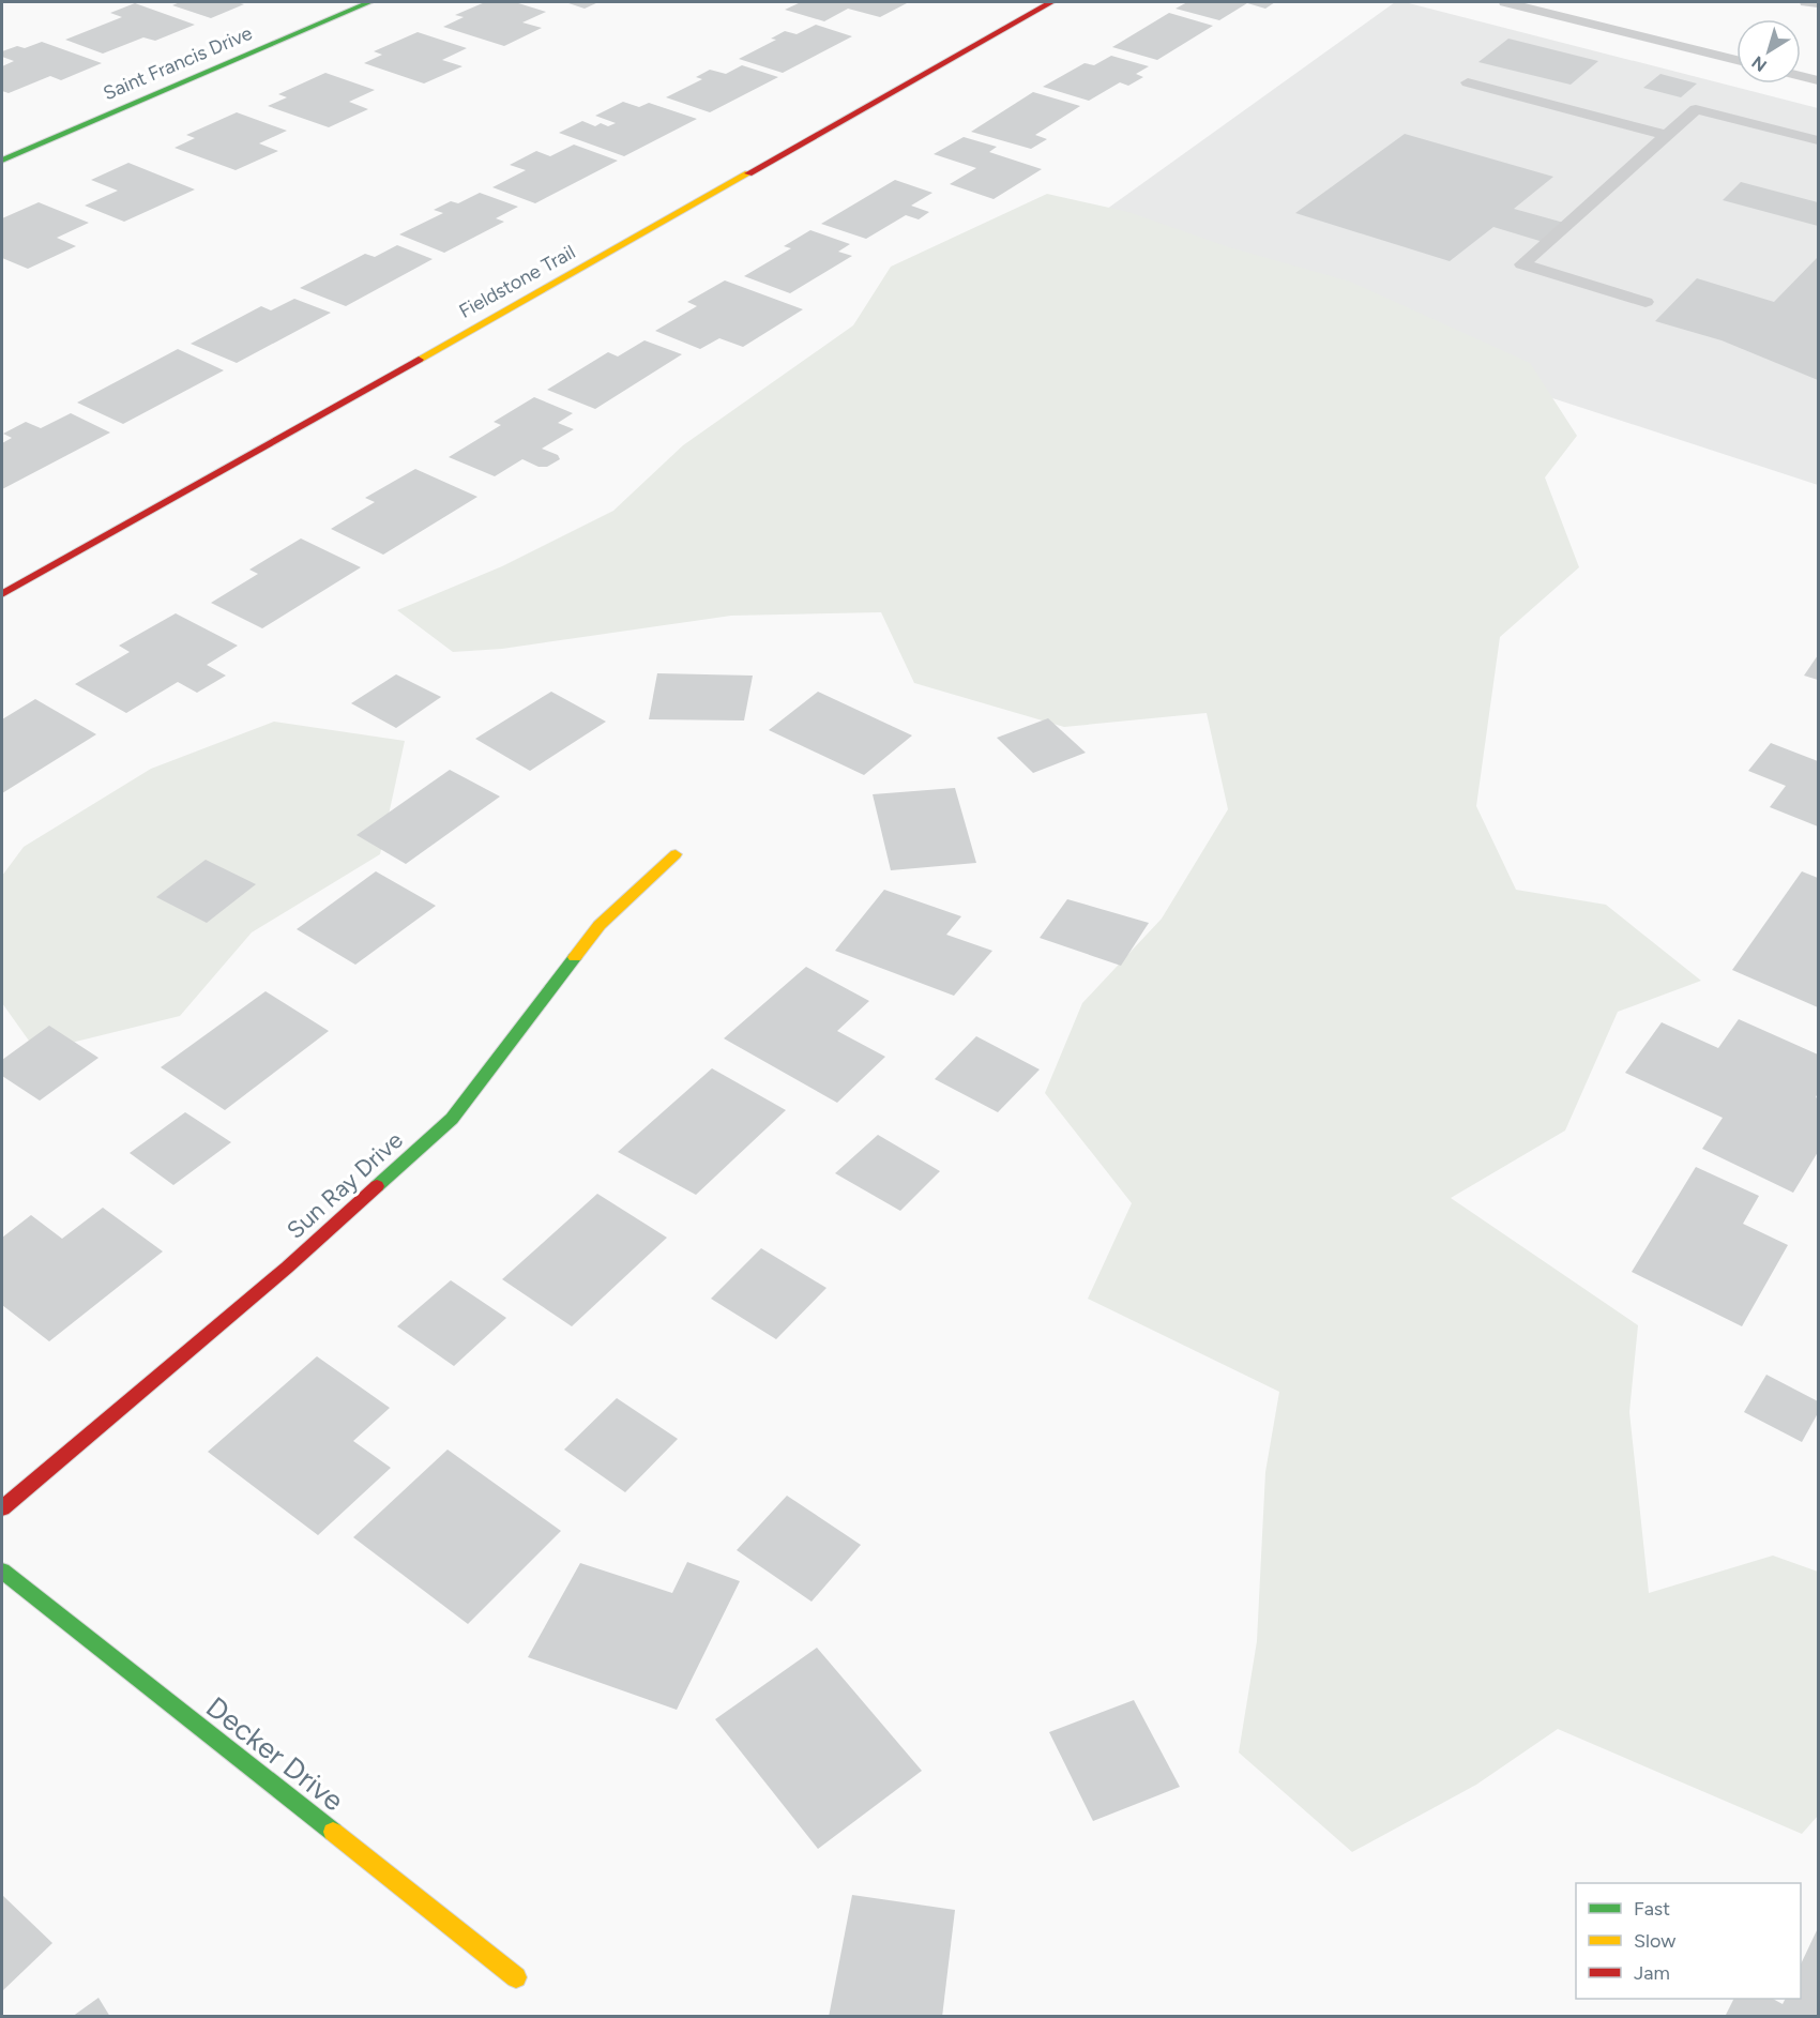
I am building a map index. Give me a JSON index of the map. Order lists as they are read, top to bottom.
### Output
{
  "streets": {
    "street": [
      "Saint Francis Drive",
      "Fieldstone Trail",
      "Sun Ray Drive",
      "Decker Drive"
    ]
  },
  "legend": ["Fast", "Slow", "Jam"],
  "north": "bottom left"
}
